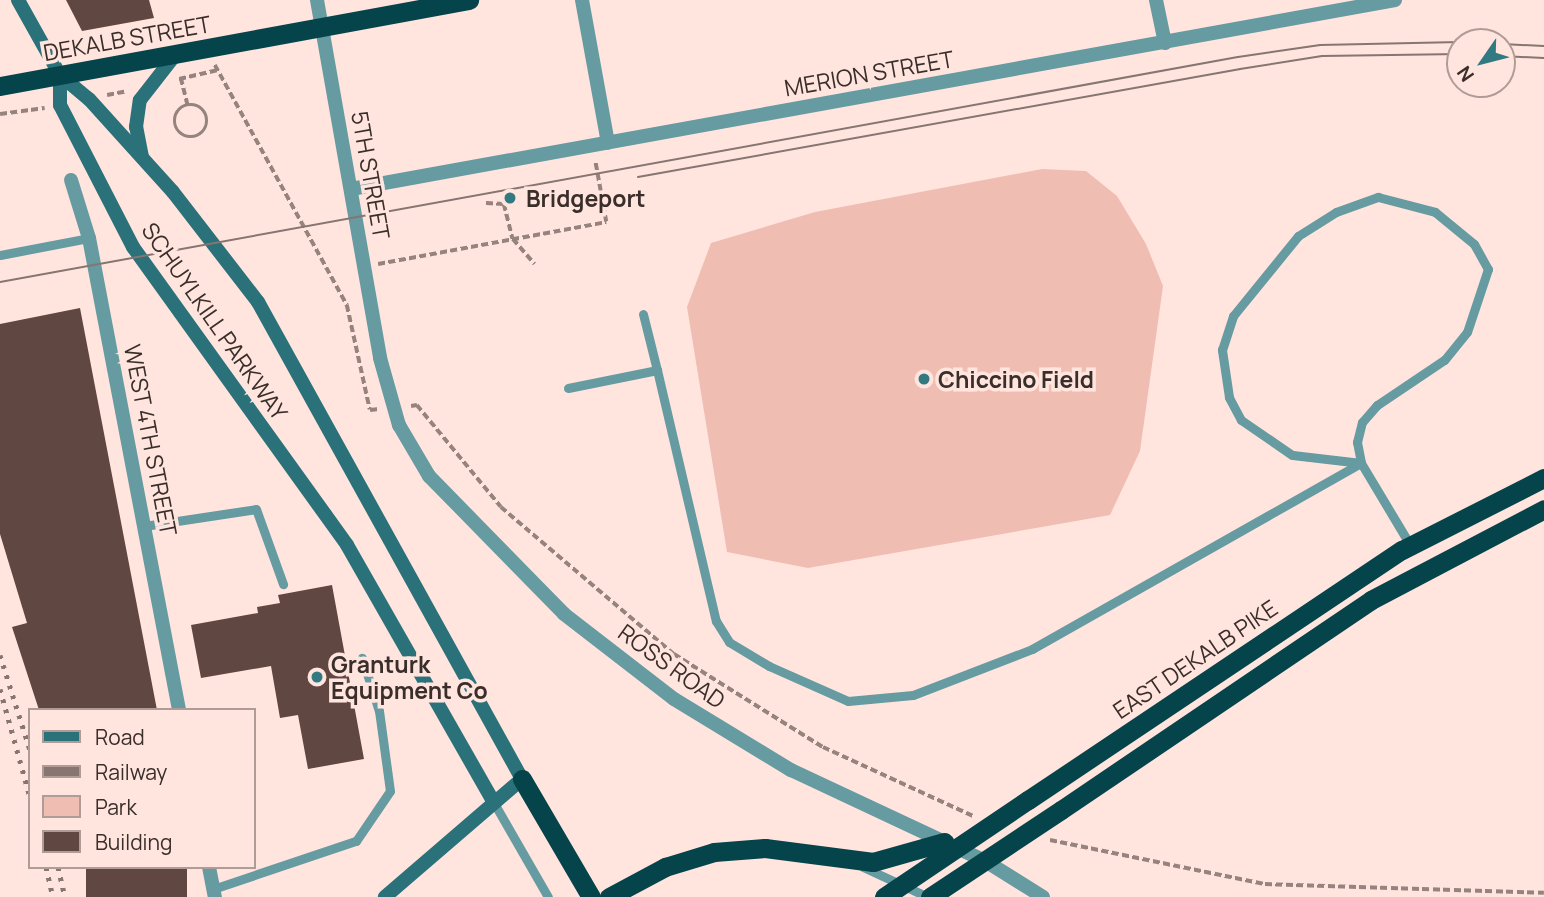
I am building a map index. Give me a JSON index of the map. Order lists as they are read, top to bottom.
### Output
{
  "streets": {
    "highway": ["DEKALB STREET", "EAST DEKALB PIKE"],
    "main road": ["SCHUYLKILL PARKWAY"],
    "street": [
      "MERION STREET",
      "5TH STREET",
      "WEST 4TH STREET",
      "ROSS ROAD"
    ]
  },
  "crossings": [
    ["DEKALB STREET", "5TH STREET"],
    ["DEKALB STREET", "SCHUYLKILL PARKWAY"],
    ["MERION STREET", "5TH STREET"],
    ["5TH STREET", "ROSS ROAD"]
  ],
  "places": ["Bridgeport", "Chiccino Field", "Granturk Equipment Co"],
  "legend": [
    "Road",
    "Railway",
    "Park",
    "Building"
  ],
  "north": "bottom left"
}
